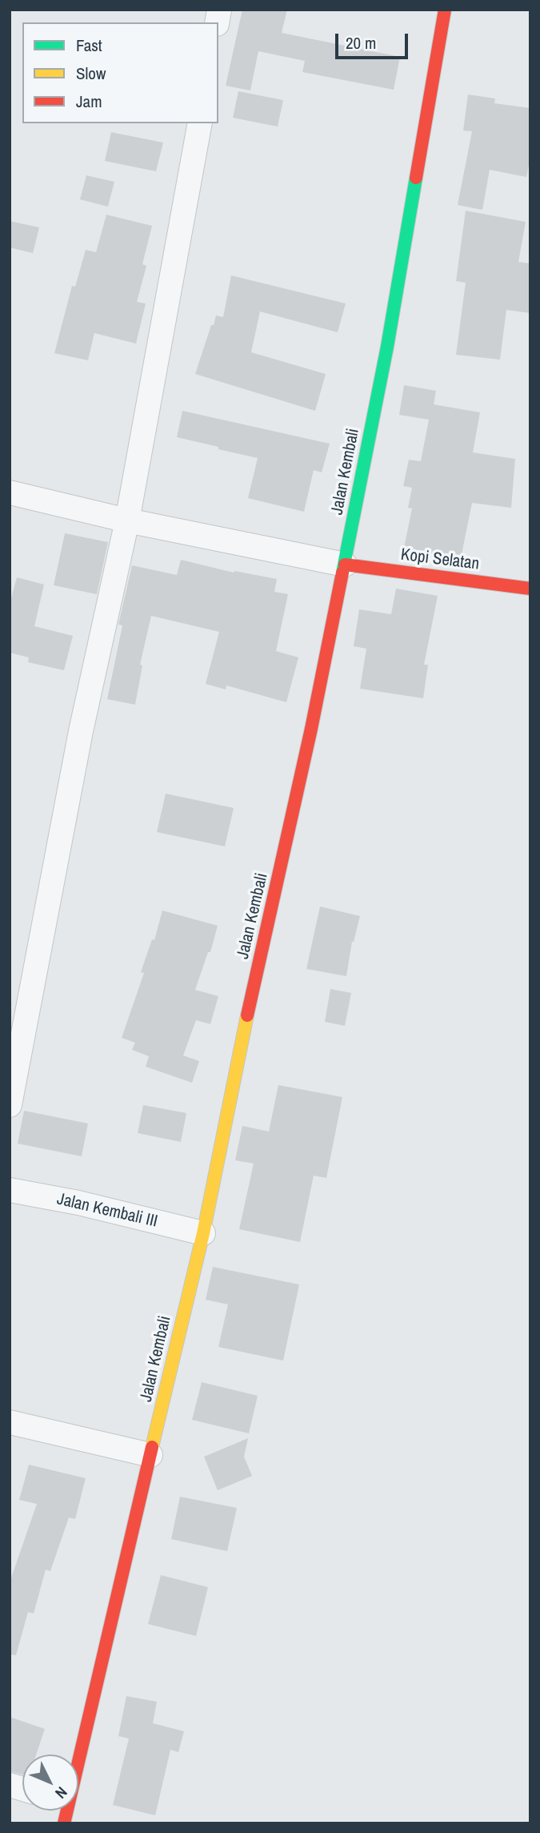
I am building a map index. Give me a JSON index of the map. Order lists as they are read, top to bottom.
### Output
{
  "streets": {
    "street": ["Jalan Kembali", "Kopi Selatan", "Jalan Kembali III"]
  },
  "crossings": [
    ["Jalan Kembali", "Kopi Selatan"],
    ["Jalan Kembali", "Jalan Kembali III"]
  ],
  "legend": ["Fast", "Slow", "Jam"],
  "scale_bar": "20 m",
  "north": "bottom right"
}
